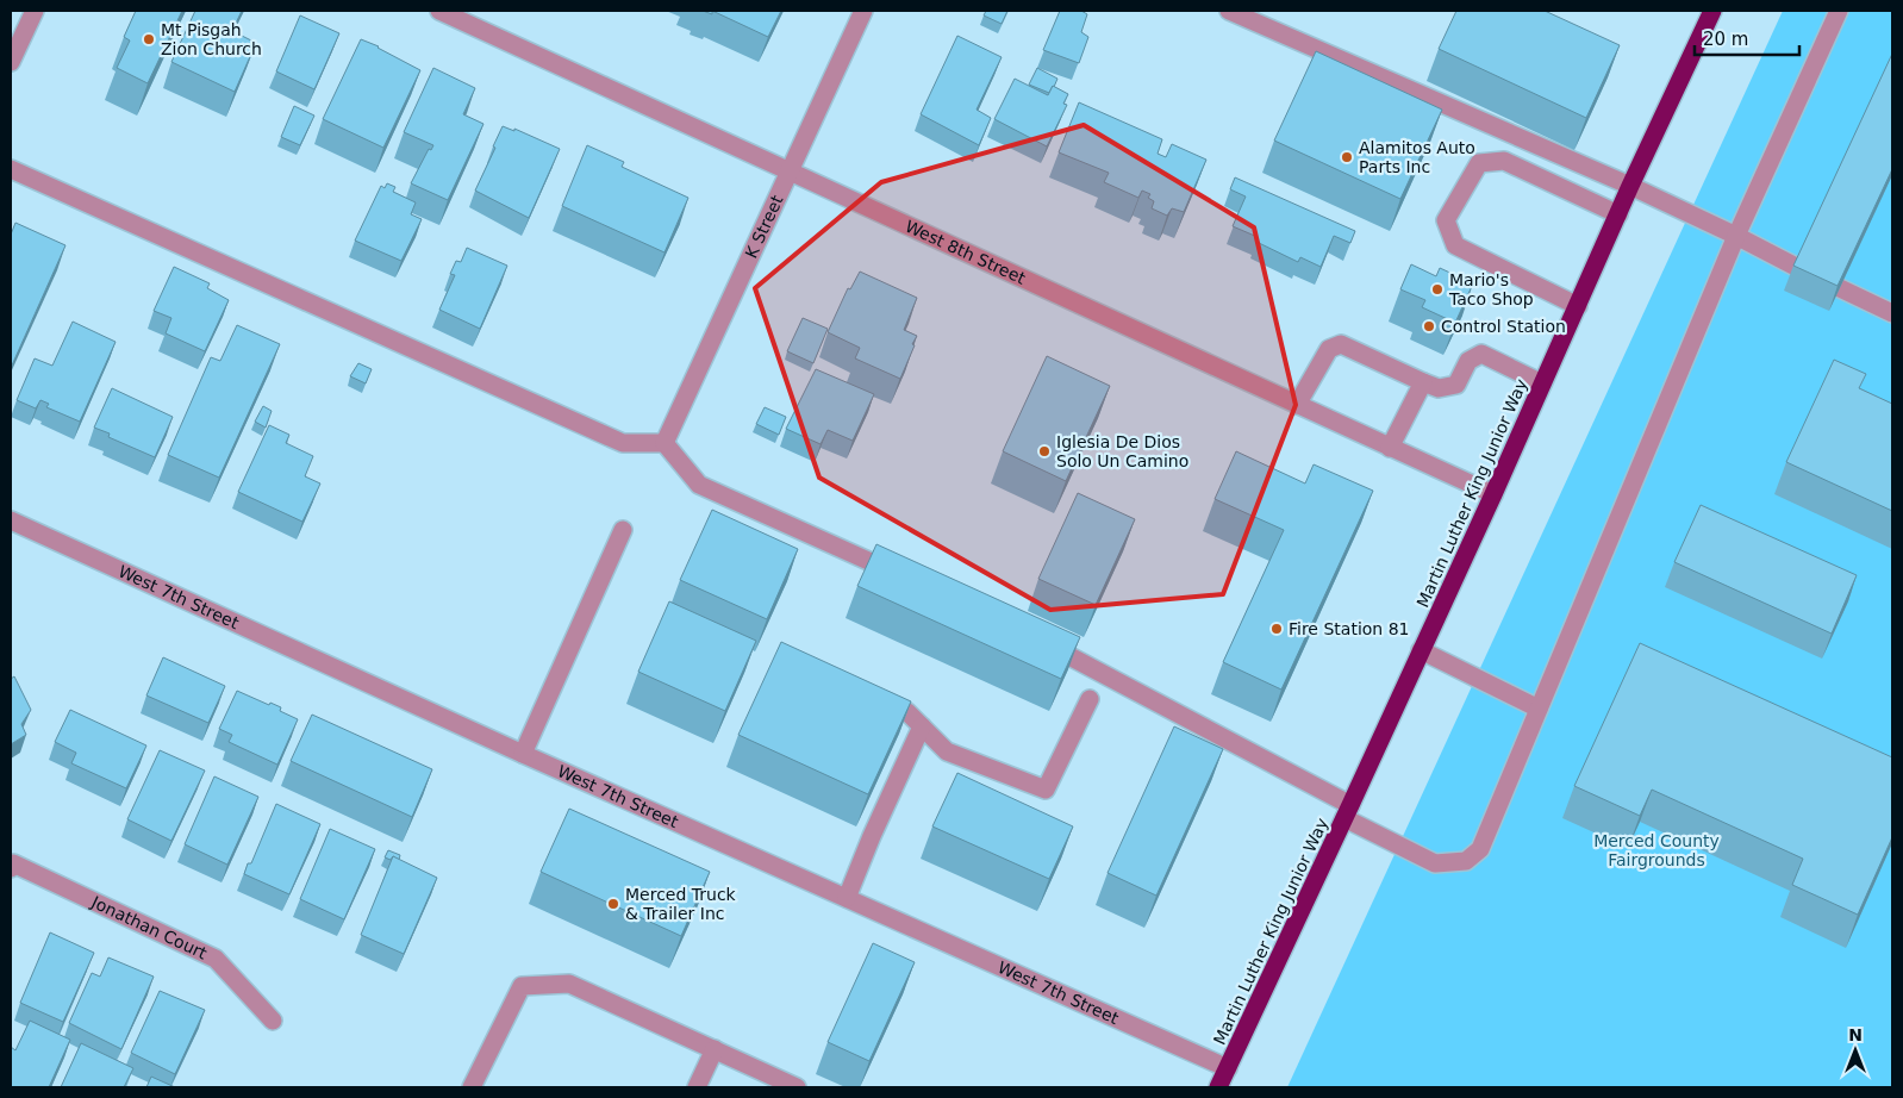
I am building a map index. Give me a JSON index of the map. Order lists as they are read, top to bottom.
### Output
{
  "streets": {
    "highway": ["Martin Luther King Junior Way"],
    "street": [
      "K Street",
      "West 8th Street",
      "West 7th Street",
      "Jonathan Court"
    ]
  },
  "crossings": [
    ["K Street", "West 8th Street"],
    ["West 8th Street", "Martin Luther King Junior Way"],
    ["Martin Luther King Junior Way", "West 7th Street"]
  ],
  "parks": ["Merced County Fairgrounds"],
  "places": [
    "Mt Pisgah Zion Church",
    "Alamitos Auto Parts Inc",
    "Mario's Taco Shop",
    "Control Station",
    "Iglesia De Dios Solo Un Camino",
    "Fire Station 81",
    "Merced Truck & Trailer Inc"
  ],
  "scale_bar": "20 m",
  "north": "top"
}
